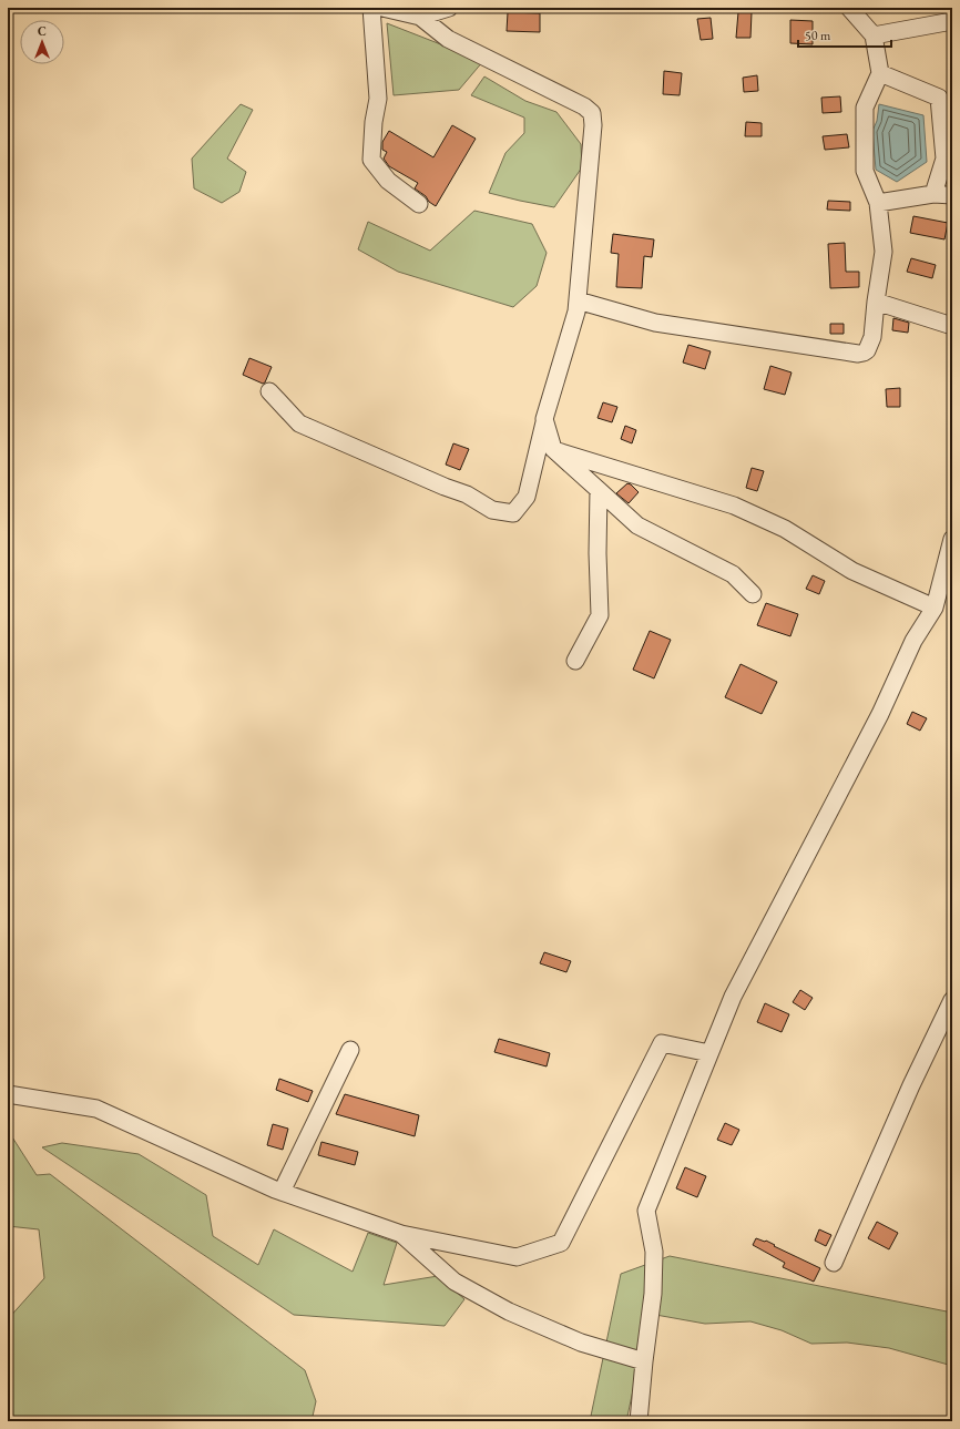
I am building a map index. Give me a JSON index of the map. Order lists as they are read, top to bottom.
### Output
{
  "scale_bar": "50 m",
  "north": "top"
}
